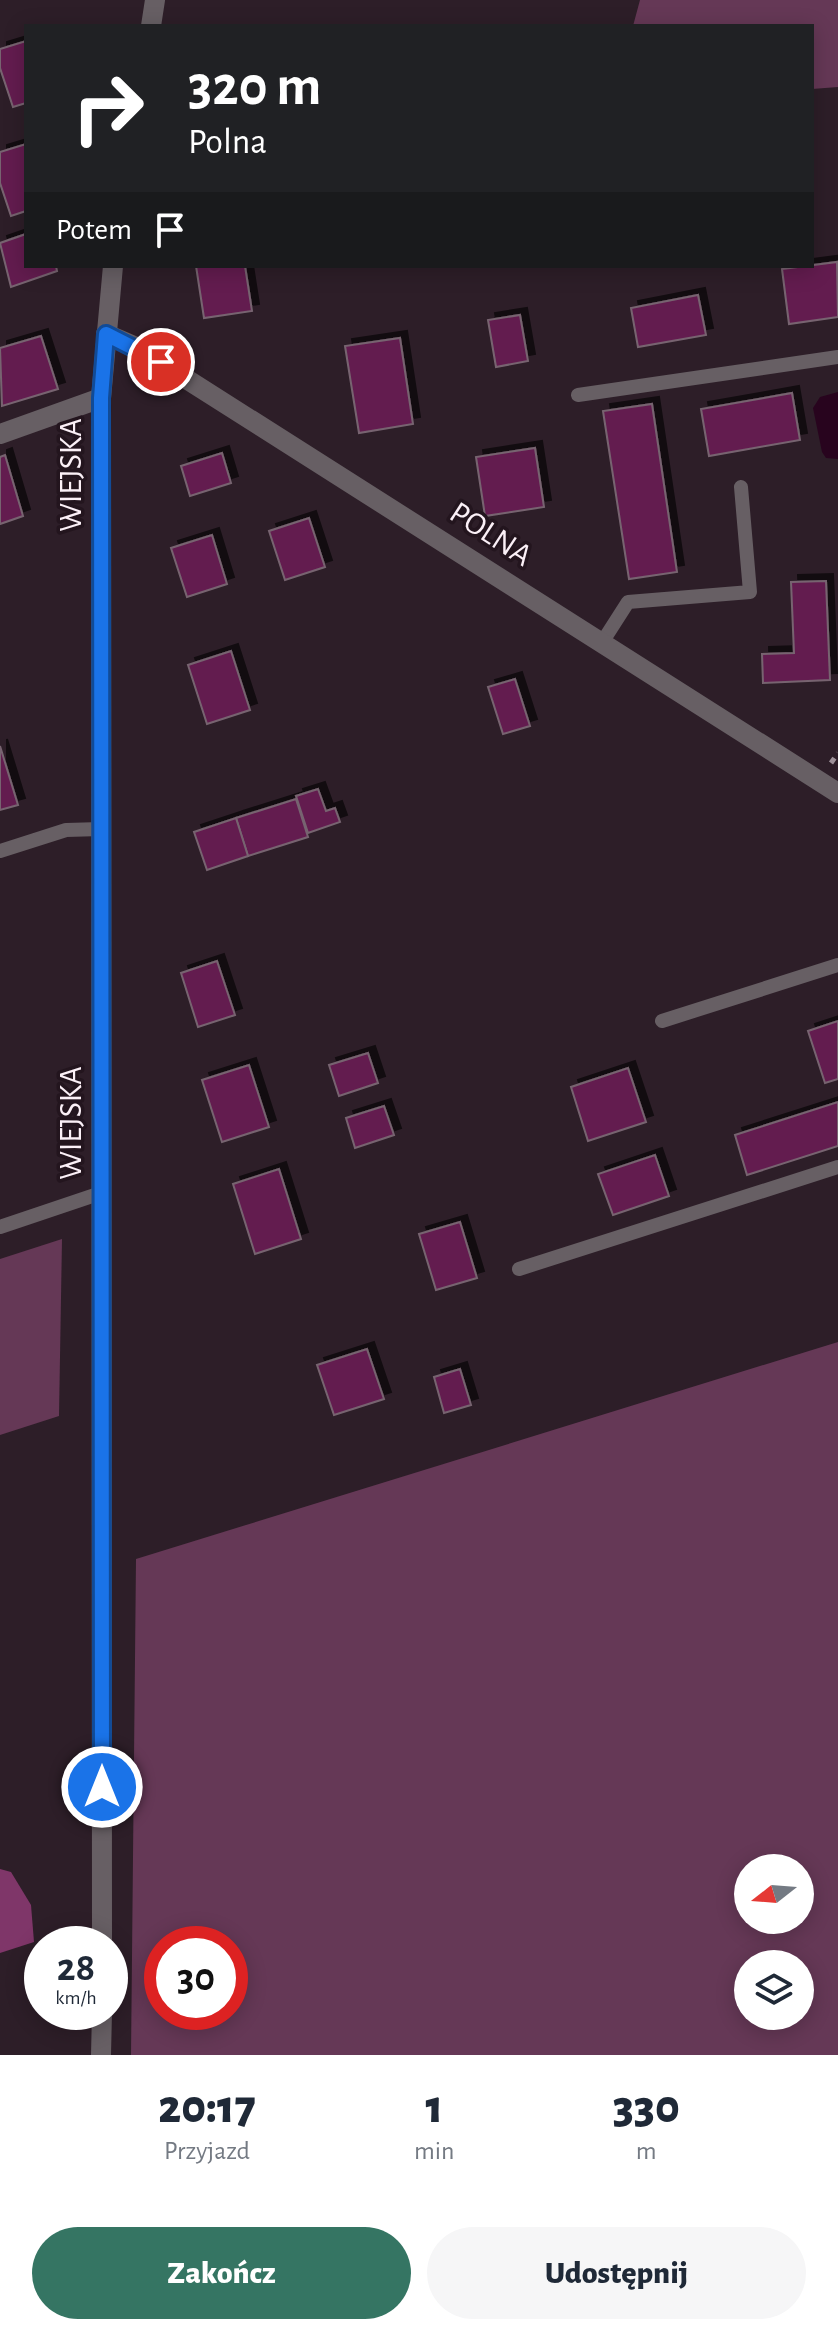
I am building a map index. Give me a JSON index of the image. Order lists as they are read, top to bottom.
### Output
{
  "streets": {
    "street": ["WIEJSKA", "POLNA"]
  },
  "crossings": [
    ["WIEJSKA", "POLNA"]
  ],
  "north": "left",
  "page": {
    "turn": ["320 m", "Polna"],
    "then": "Potem",
    "speed": "28 km/h",
    "limit": "30",
    "eta": [
      "20:17",
      "Przyjazd",
      "1",
      "min",
      "330",
      "m"
    ],
    "buttons": ["Zakończ", "Udostępnij"]
  }
}
